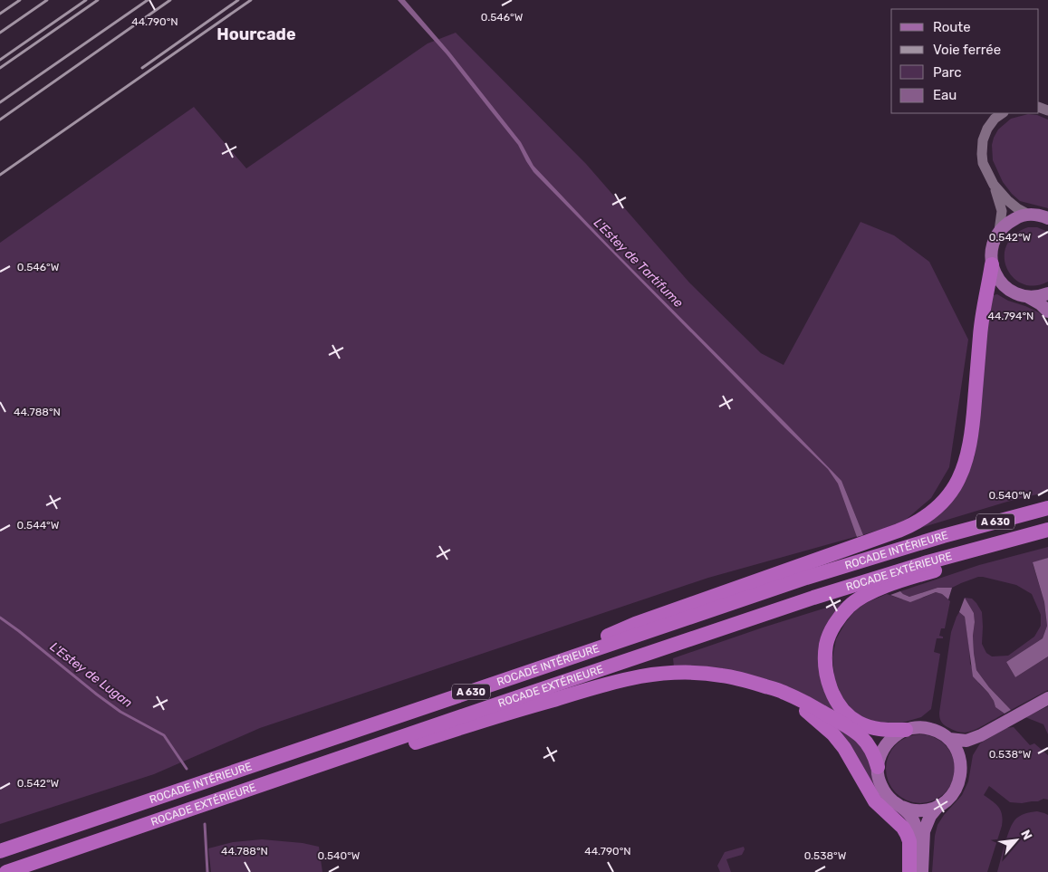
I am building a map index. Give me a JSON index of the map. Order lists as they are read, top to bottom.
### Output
{
  "streets": {
    "highway": ["A 630", "ROCADE INTÉRIEURE", "ROCADE EXTÉRIEURE"]
  },
  "districts": ["Hourcade"],
  "water": ["L'Estey de Tartifume", "L'Estey de Lugan"],
  "legend": [
    "Route",
    "Voie ferrée",
    "Parc",
    "Eau"
  ],
  "north": "top right",
  "coordinates": [
    "0.546°W",
    "44.790°N",
    "0.542°W",
    "44.794°N",
    "44.788°N",
    "0.540°W",
    "0.544°W",
    "0.538°W"
  ]
}
